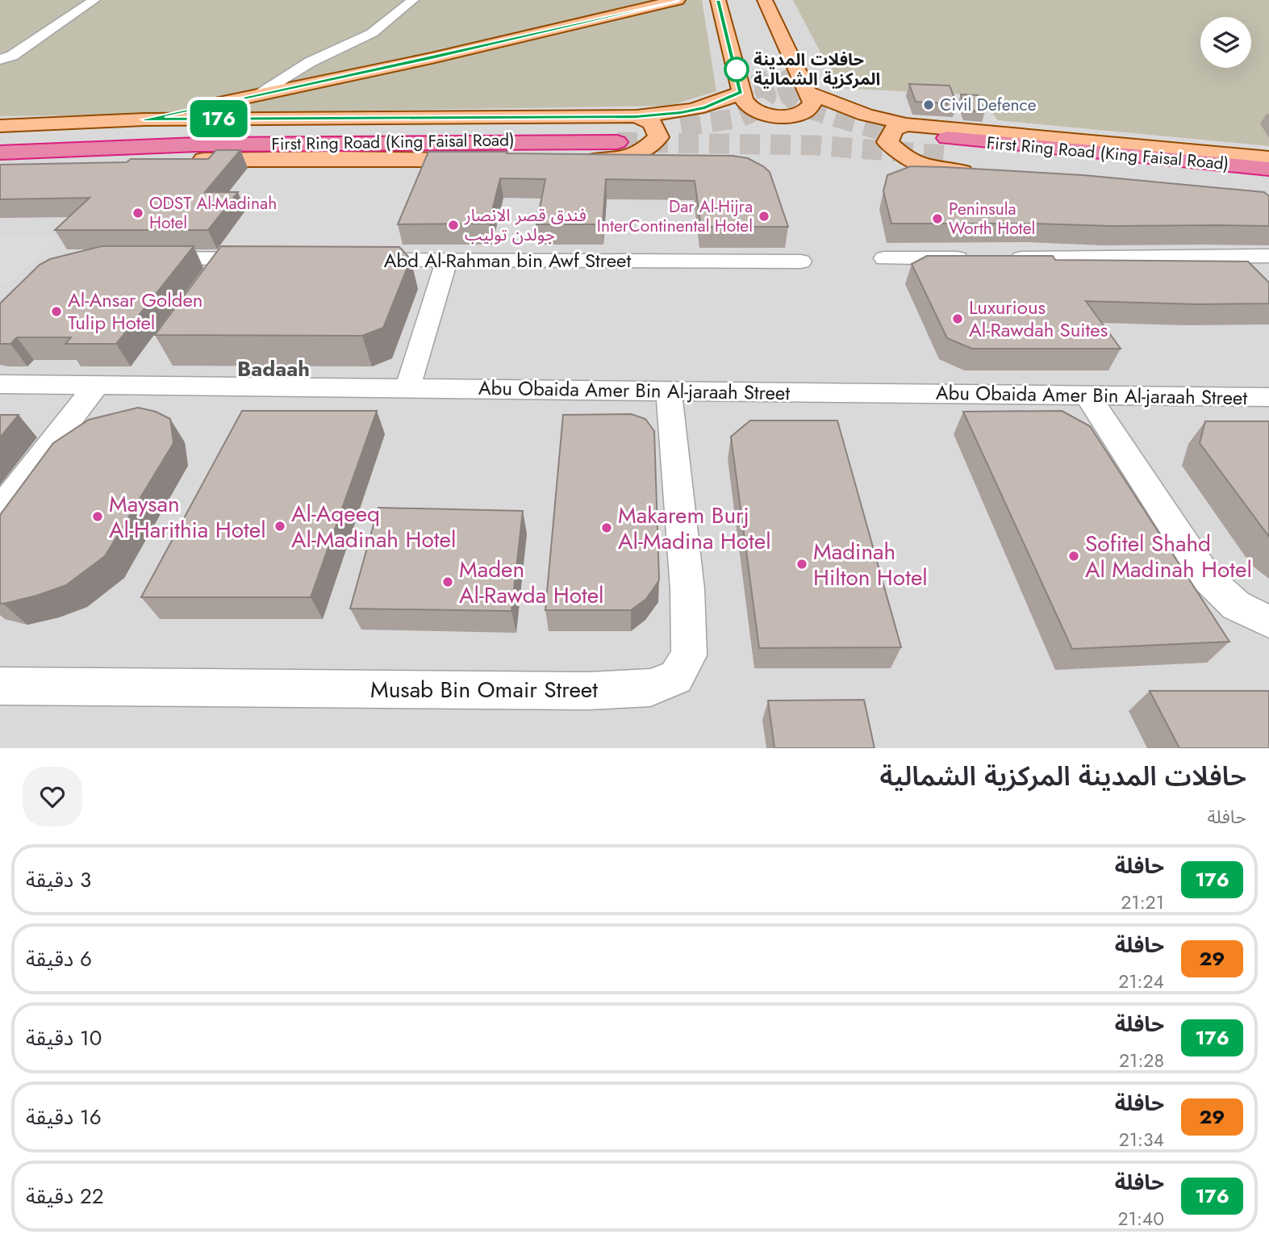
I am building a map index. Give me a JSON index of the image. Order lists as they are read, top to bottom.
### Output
{
  "streets": {
    "highway": ["First Ring Road (King Faisal Road)"],
    "street": ["Abd Al-Rahman bin Awf Street", "Abu Obaida Amer Bin Al-jaraah Street", "Musab Bin Omair Street"]
  },
  "crossings": [
    ["Abu Obaida Amer Bin Al-jaraah Street", "Musab Bin Omair Street"]
  ],
  "districts": ["Badaah"],
  "places": [
    "حافلات المدينة المركزية الشمالية",
    "Civil Defence",
    "ODST Al-Madinah Hotel",
    "Dar Al-Hijra InterContinental Hotel",
    "Peninsula Worth Hotel",
    "فندق قصر الانصار جولدن توليب",
    "Al-Ansar Golden Tulip Hotel",
    "Luxurious Al-Rawdah Suites",
    "Maysan Al-Harithia Hotel",
    "Al-Aqeeq Al-Madinah Hotel",
    "Makarem Burj Al-Madina Hotel",
    "Sofitel Shahd Al Madinah Hotel",
    "Madinah Hilton Hotel",
    "Maden Al-Rawda Hotel"
  ],
  "lines": ["bus line 176"],
  "page": {
    "on_map": "176",
    "heading": ["حافلات المدينة المركزية الشمالية", "حافلة"],
    "list": [
      {
        "mark": "176",
        "name": "حافلة",
        "note": "21:21",
        "value": "3 دقيقة"
      },
      {
        "mark": "29",
        "name": "حافلة",
        "note": "21:24",
        "value": "6 دقيقة"
      },
      {
        "mark": "176",
        "name": "حافلة",
        "note": "21:28",
        "value": "10 دقيقة"
      },
      {
        "mark": "29",
        "name": "حافلة",
        "note": "21:34",
        "value": "16 دقيقة"
      },
      {
        "mark": "176",
        "name": "حافلة",
        "note": "21:40",
        "value": "22 دقيقة"
      }
    ]
  }
}
